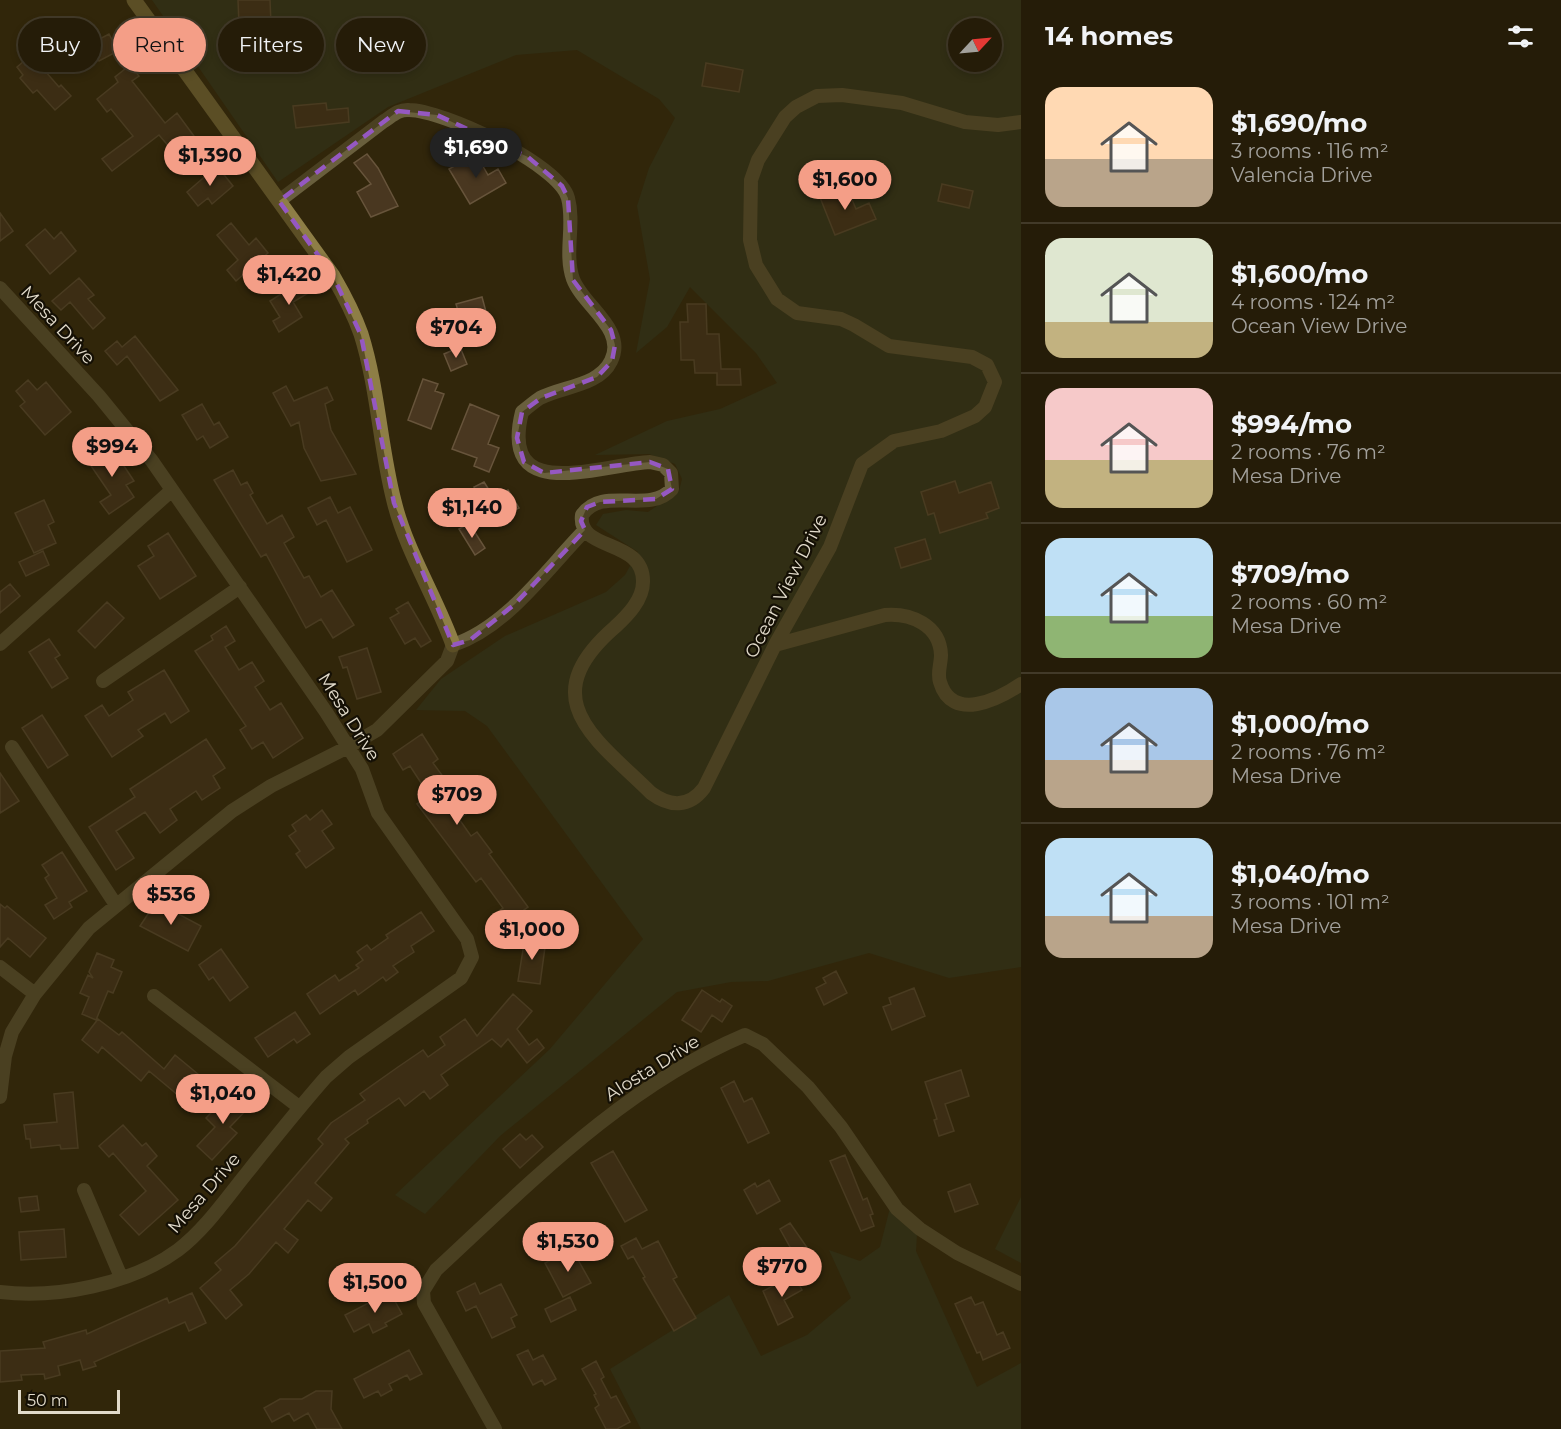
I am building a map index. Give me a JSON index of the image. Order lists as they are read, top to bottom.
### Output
{
  "streets": {
    "street": ["Mesa Drive", "Ocean View Drive", "Alosta Drive"]
  },
  "scale_bar": "50 m",
  "north": "top right",
  "page": {
    "heading": "14 homes",
    "chip": [
      "Buy",
      "Rent",
      "Filters",
      "New"
    ],
    "list": [
      {
        "name": "$1,690/mo",
        "note": "3 rooms · 116 m² · Valencia Drive"
      },
      {
        "name": "$1,600/mo",
        "note": "4 rooms · 124 m² · Ocean View Drive"
      },
      {
        "name": "$994/mo",
        "note": "2 rooms · 76 m² · Mesa Drive"
      },
      {
        "name": "$709/mo",
        "note": "2 rooms · 60 m² · Mesa Drive"
      },
      {
        "name": "$1,000/mo",
        "note": "2 rooms · 76 m² · Mesa Drive"
      },
      {
        "name": "$1,040/mo",
        "note": "3 rooms · 101 m² · Mesa Drive"
      }
    ],
    "price": [
      "$1,690",
      "$1,390",
      "$1,600",
      "$1,420",
      "$704",
      "$994",
      "$1,140",
      "$709",
      "$536",
      "$1,000",
      "$1,040",
      "$1,530",
      "$770",
      "$1,500"
    ],
    "scale": "50 m"
  }
}
